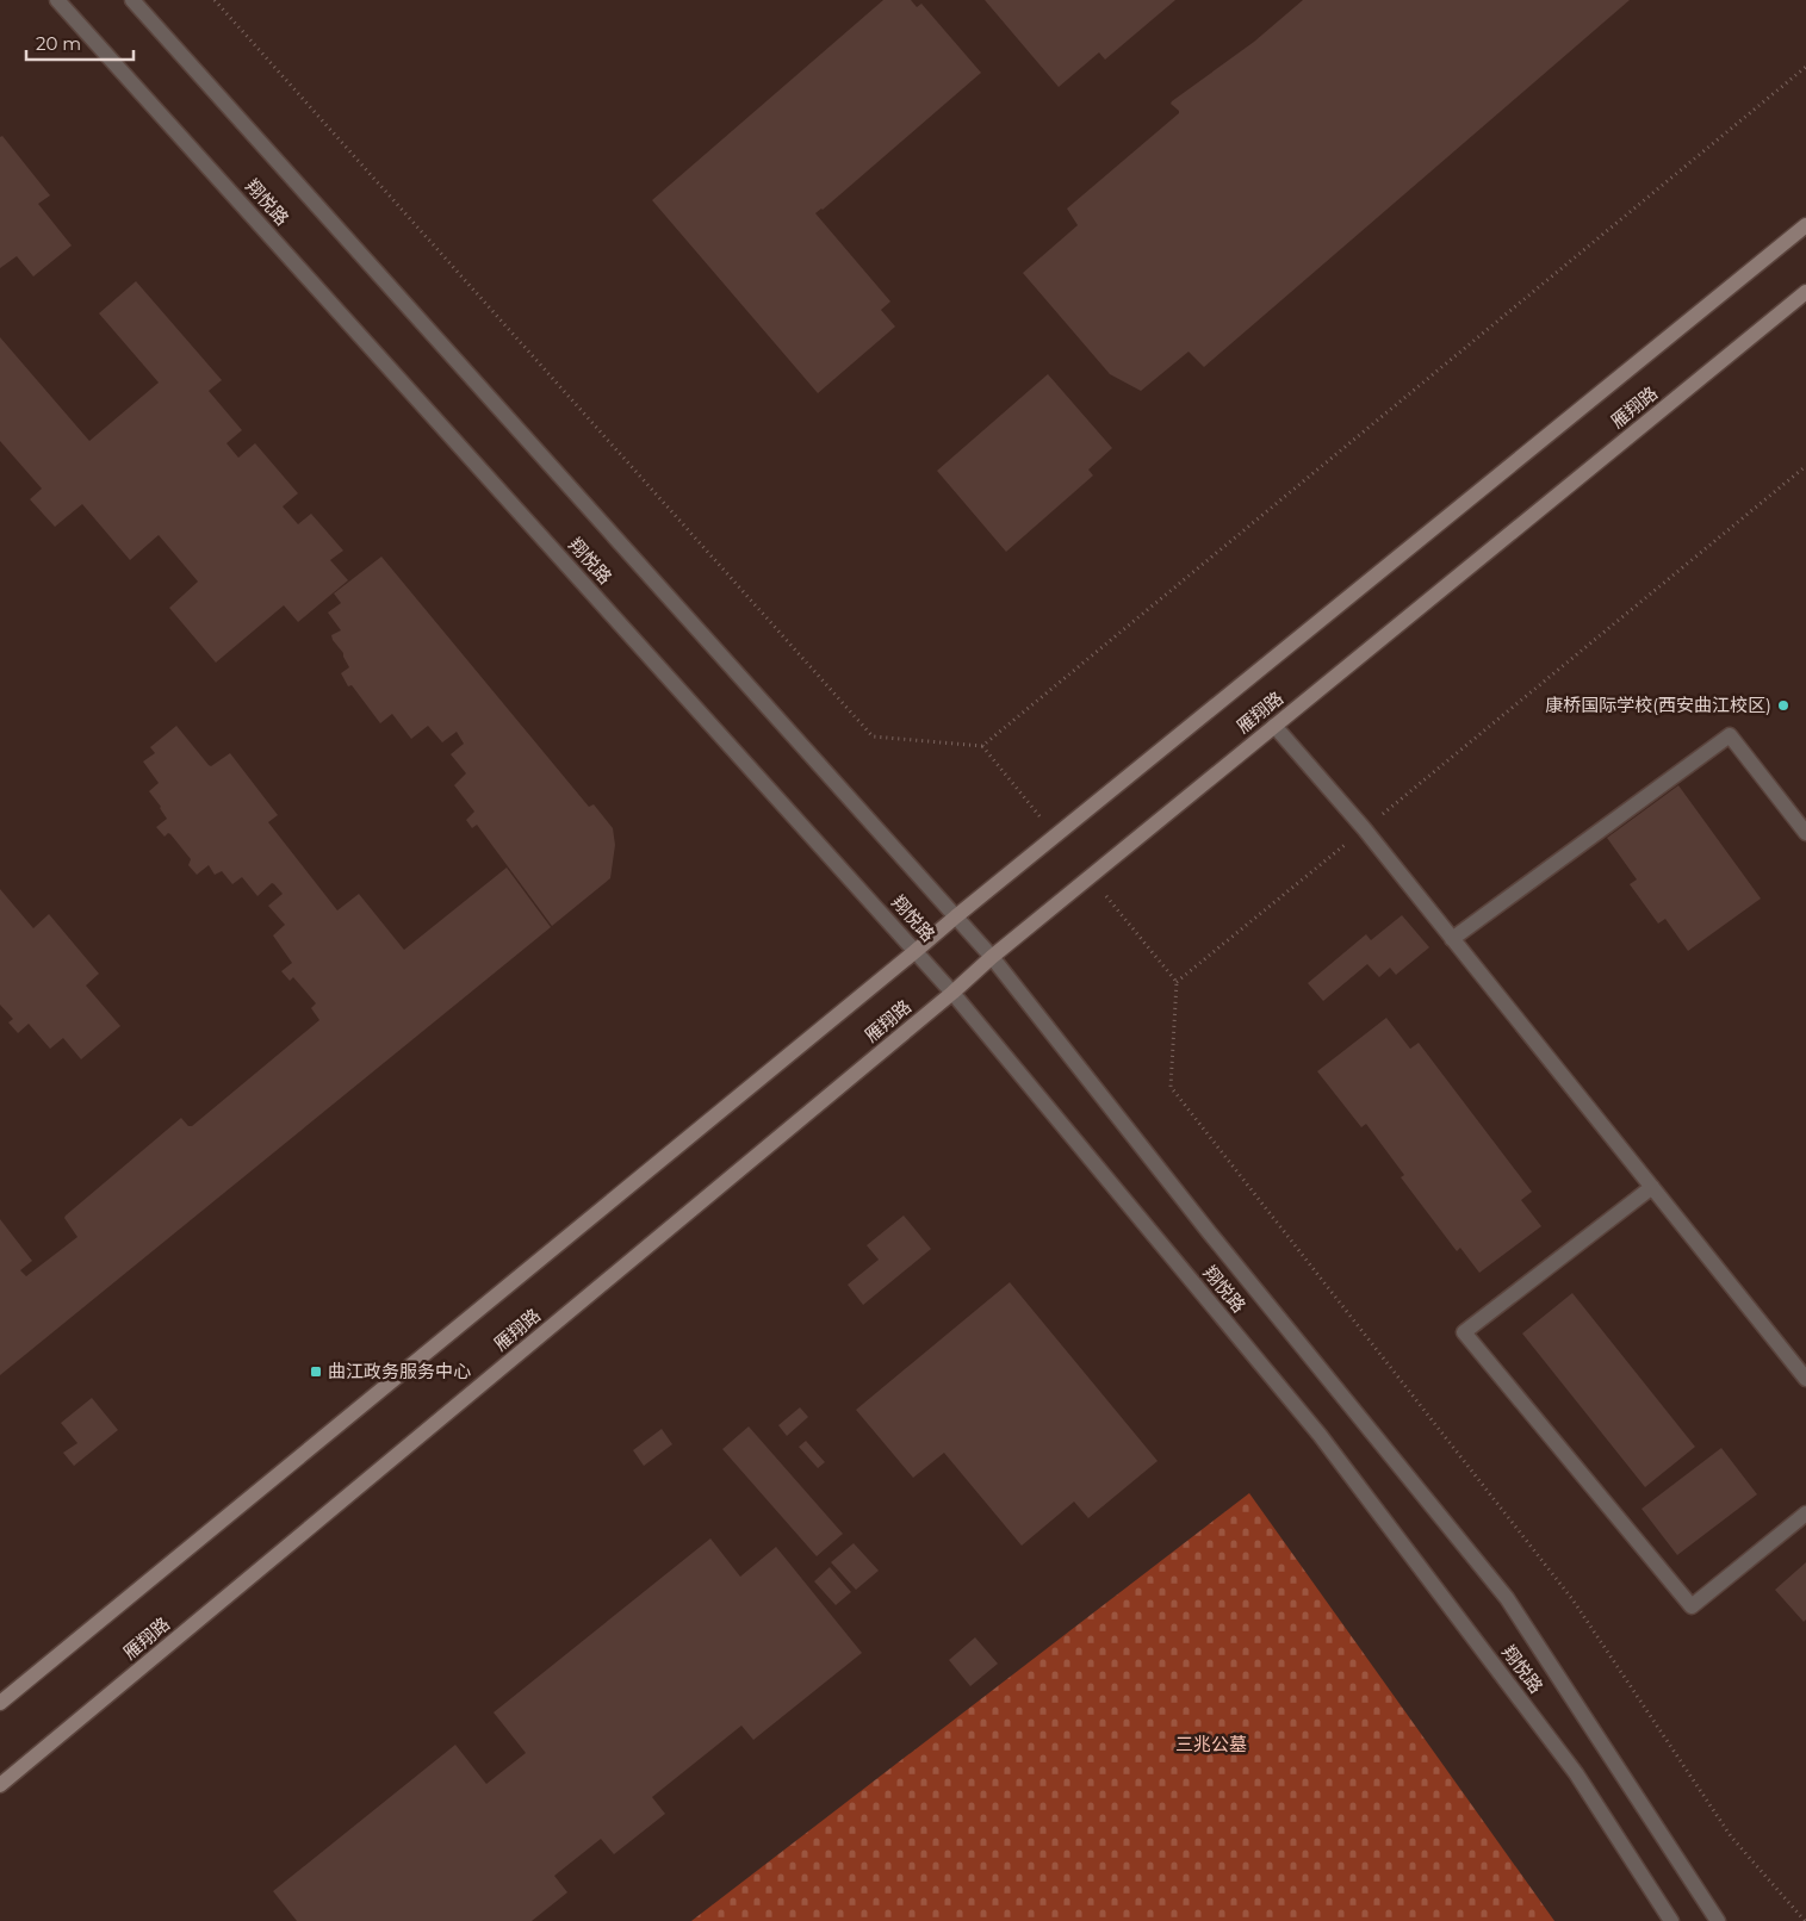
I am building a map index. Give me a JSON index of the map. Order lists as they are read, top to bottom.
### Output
{
  "streets": {
    "main road": ["雁翔路"],
    "street": ["翔悦路"]
  },
  "crossings": [
    ["翔悦路", "雁翔路"]
  ],
  "parks": ["三兆公墓"],
  "places": {
    "other": ["康桥国际学校(西安曲江校区)"],
    "transit": ["曲江政务服务中心"]
  },
  "scale_bar": "20 m"
}
